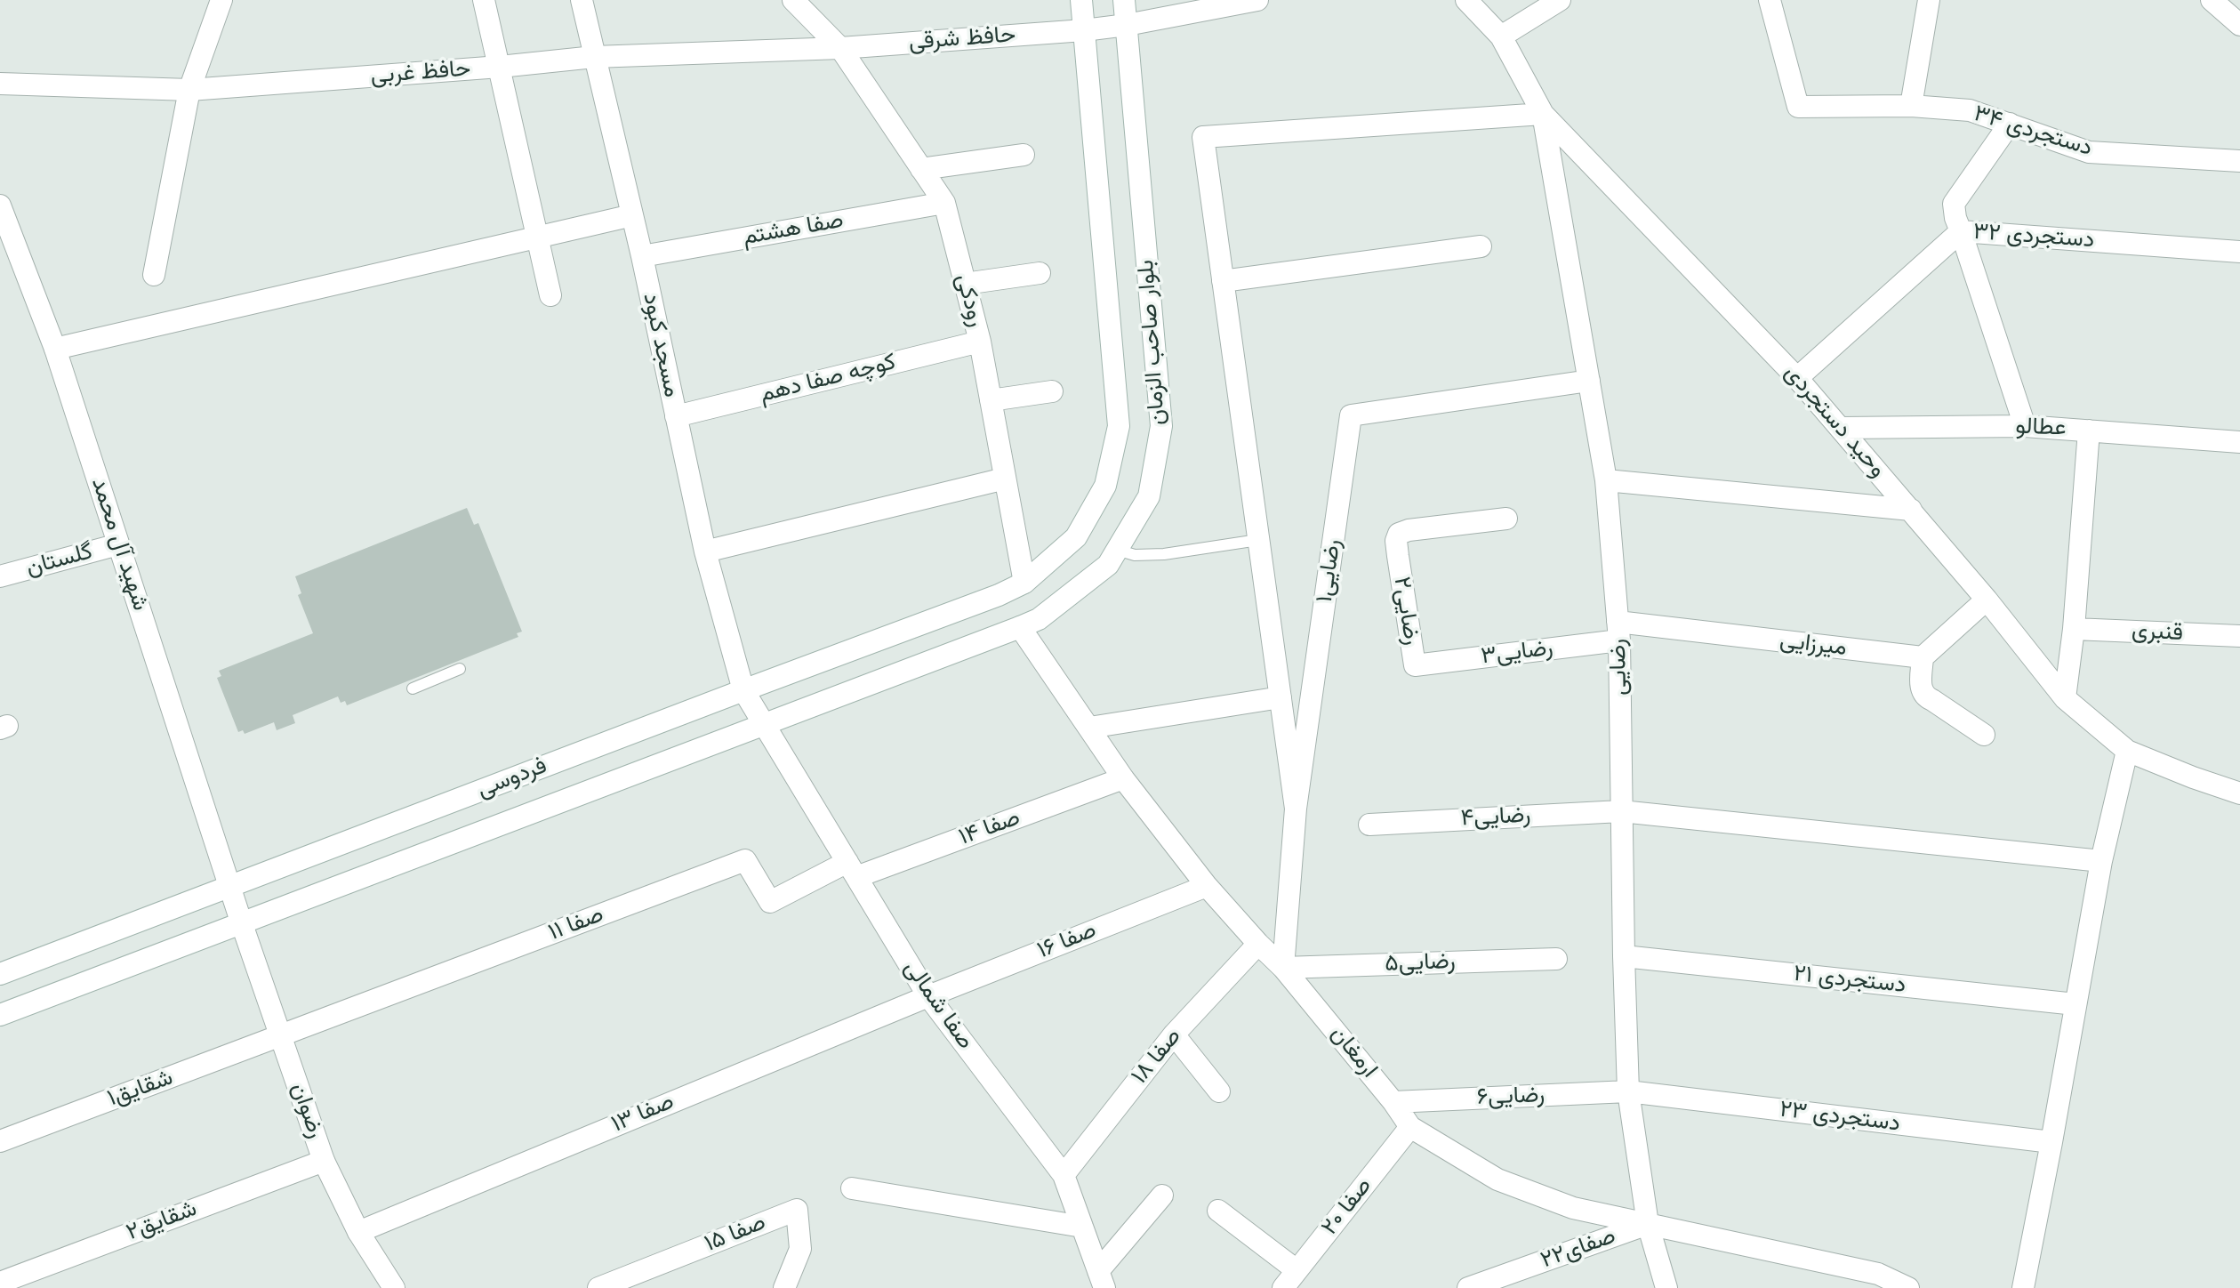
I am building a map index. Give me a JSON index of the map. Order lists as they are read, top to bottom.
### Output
{
  "streets": {
    "street": [
      "حافظ شرقی",
      "حافظ غربی",
      "دستجردی ۳۴",
      "صفا هشتم",
      "دستجردی ۳۲",
      "رودکی",
      "بلوار صاحب الزمان",
      "مسجد کبود",
      "کوچه صفا دهم",
      "وحید دستجردی",
      "عطالو",
      "شهید آل محمد",
      "گلستان",
      "رضایی۱",
      "رضایی۲",
      "قنبری",
      "میرزایی",
      "رضایی۳",
      "رضایی",
      "فردوسی",
      "رضایی۴",
      "صفا ۱۴",
      "صفا ۱۱",
      "صفا ۱۶",
      "رضایی۵",
      "دستجردی ۲۱",
      "صفا شمالی",
      "ارمغان",
      "صفا ۱۸",
      "شقایق۱",
      "رضایی۶",
      "رضوان",
      "صفا ۱۳",
      "دستجردی ۲۳",
      "صفا ۲۰",
      "شقایق۲",
      "صفا ۱۵",
      "صفای۲۲"
    ]
  },
  "crossings": [
    ["حافظ شرقی", "حافظ غربی"],
    ["حافظ شرقی", "رودکی"],
    ["حافظ شرقی", "بلوار صاحب الزمان"],
    ["حافظ غربی", "رودکی"],
    ["حافظ غربی", "مسجد کبود"],
    ["صفا هشتم", "رودکی"],
    ["صفا هشتم", "مسجد کبود"],
    ["دستجردی ۳۲", "وحید دستجردی"],
    ["رودکی", "بلوار صاحب الزمان"],
    ["رودکی", "کوچه صفا دهم"],
    ["رودکی", "فردوسی"],
    ["بلوار صاحب الزمان", "فردوسی"],
    ["بلوار صاحب الزمان", "ارمغان"],
    ["مسجد کبود", "کوچه صفا دهم"],
    ["مسجد کبود", "فردوسی"],
    ["مسجد کبود", "صفا شمالی"],
    ["وحید دستجردی", "عطالو"],
    ["وحید دستجردی", "رضایی"],
    ["شهید آل محمد", "گلستان"],
    ["شهید آل محمد", "فردوسی"],
    ["شهید آل محمد", "رضوان"],
    ["رضایی۱", "رضایی"],
    ["رضایی۱", "رضایی۵"],
    ["رضایی۱", "ارمغان"],
    ["رضایی۲", "رضایی۳"],
    ["میرزایی", "رضایی۳"],
    ["میرزایی", "رضایی"],
    ["رضایی۳", "رضایی"],
    ["رضایی", "رضایی۴"],
    ["رضایی", "دستجردی ۲۱"],
    ["رضایی", "ارمغان"],
    ["رضایی", "رضایی۶"],
    ["رضایی", "دستجردی ۲۳"],
    ["رضایی", "صفای۲۲"],
    ["فردوسی", "صفا شمالی"],
    ["فردوسی", "ارمغان"],
    ["فردوسی", "رضوان"],
    ["صفا ۱۴", "صفا ۱۱"],
    ["صفا ۱۴", "صفا شمالی"],
    ["صفا ۱۴", "ارمغان"],
    ["صفا ۱۱", "صفا شمالی"],
    ["صفا ۱۱", "شقایق۱"],
    ["صفا ۱۱", "رضوان"],
    ["صفا ۱۶", "صفا شمالی"],
    ["صفا ۱۶", "ارمغان"],
    ["صفا ۱۶", "صفا ۱۳"],
    ["رضایی۵", "ارمغان"],
    ["صفا شمالی", "صفا ۱۸"],
    ["صفا شمالی", "صفا ۱۳"],
    ["ارمغان", "صفا ۱۸"],
    ["ارمغان", "رضایی۶"],
    ["ارمغان", "صفا ۲۰"],
    ["ارمغان", "صفای۲۲"],
    ["شقایق۱", "رضوان"],
    ["رضایی۶", "دستجردی ۲۳"],
    ["رضوان", "صفا ۱۳"],
    ["رضوان", "شقایق۲"]
  ]
}
